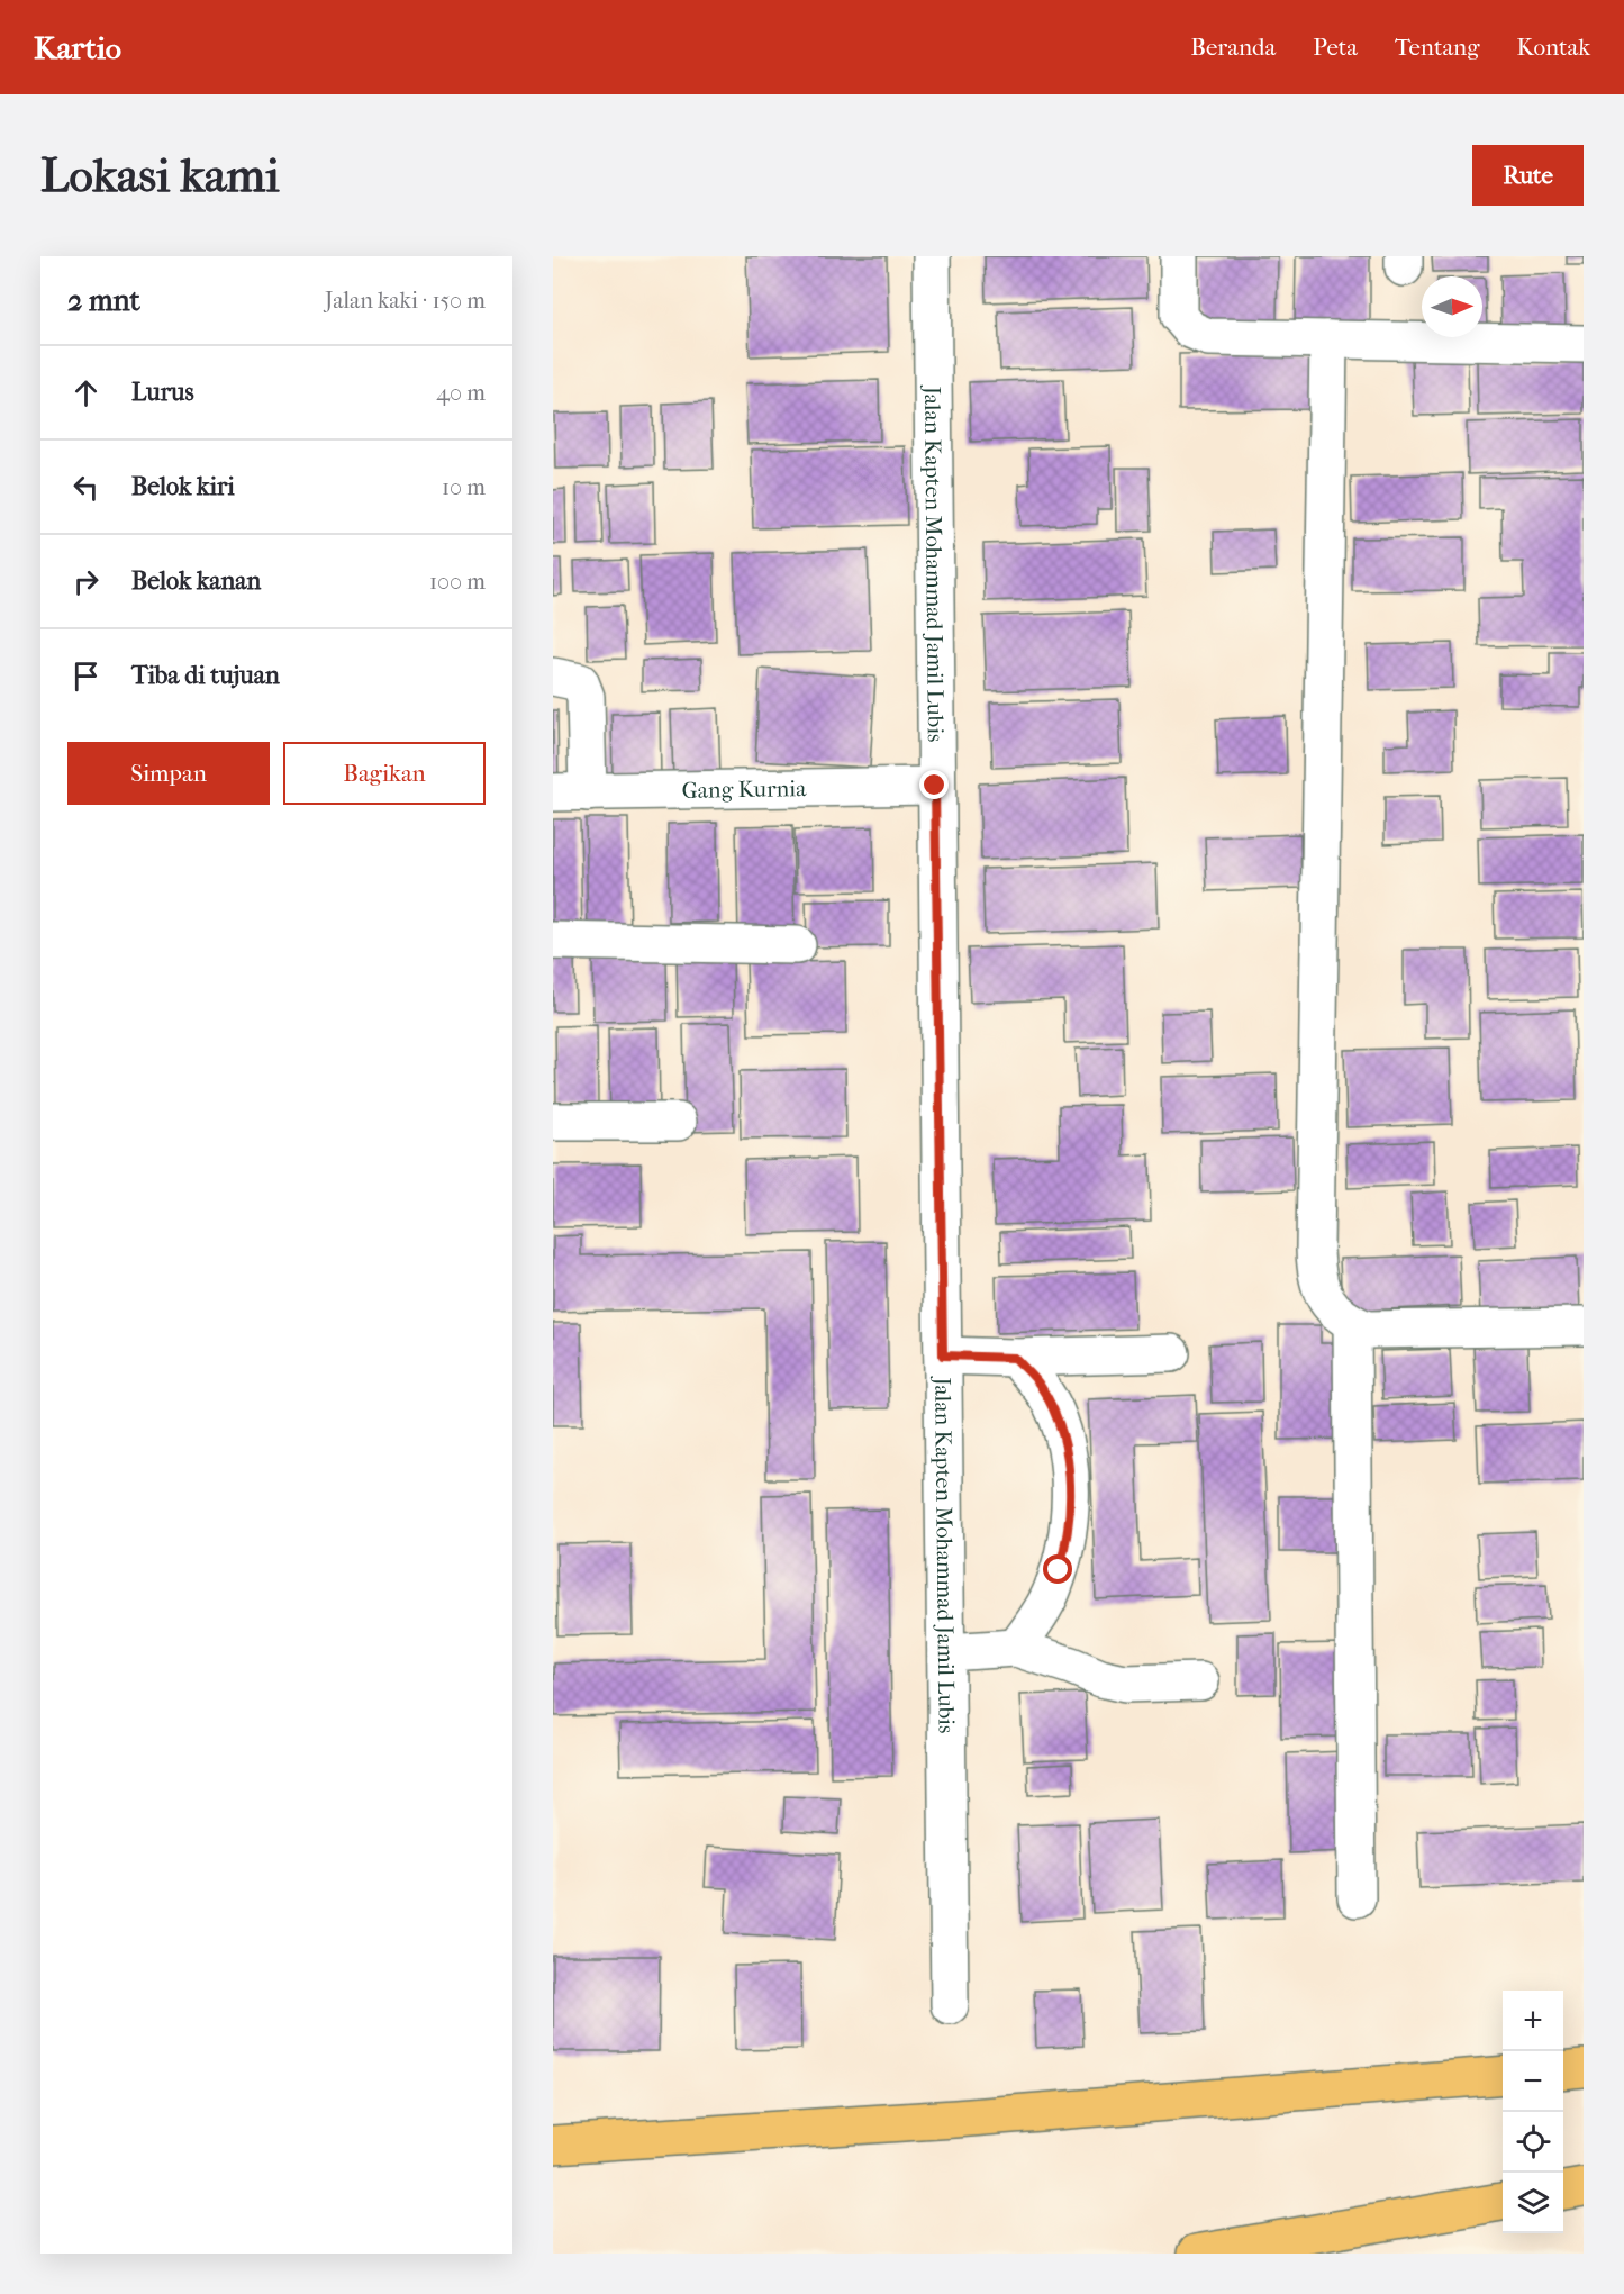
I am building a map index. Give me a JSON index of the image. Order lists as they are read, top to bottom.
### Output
{
  "streets": {
    "street": ["Jalan Kapten Mohammad Jamil Lubis", "Gang Kurnia"]
  },
  "crossings": [
    ["Jalan Kapten Mohammad Jamil Lubis", "Gang Kurnia"]
  ],
  "north": "right",
  "page": {
    "header": "Kartio",
    "nav": [
      "Beranda",
      "Peta",
      "Tentang",
      "Kontak"
    ],
    "buttons": [
      "Rute",
      ["Simpan", "Bagikan"]
    ],
    "title": "Lokasi kami",
    "heading": ["2 mnt", "Jalan kaki · 150 m"],
    "list": [
      ["Lurus", "40 m"],
      ["Belok kiri", "10 m"],
      ["Belok kanan", "100 m"],
      "Tiba di tujuan"
    ],
    "map_buttons": ["+", "−"]
  }
}
